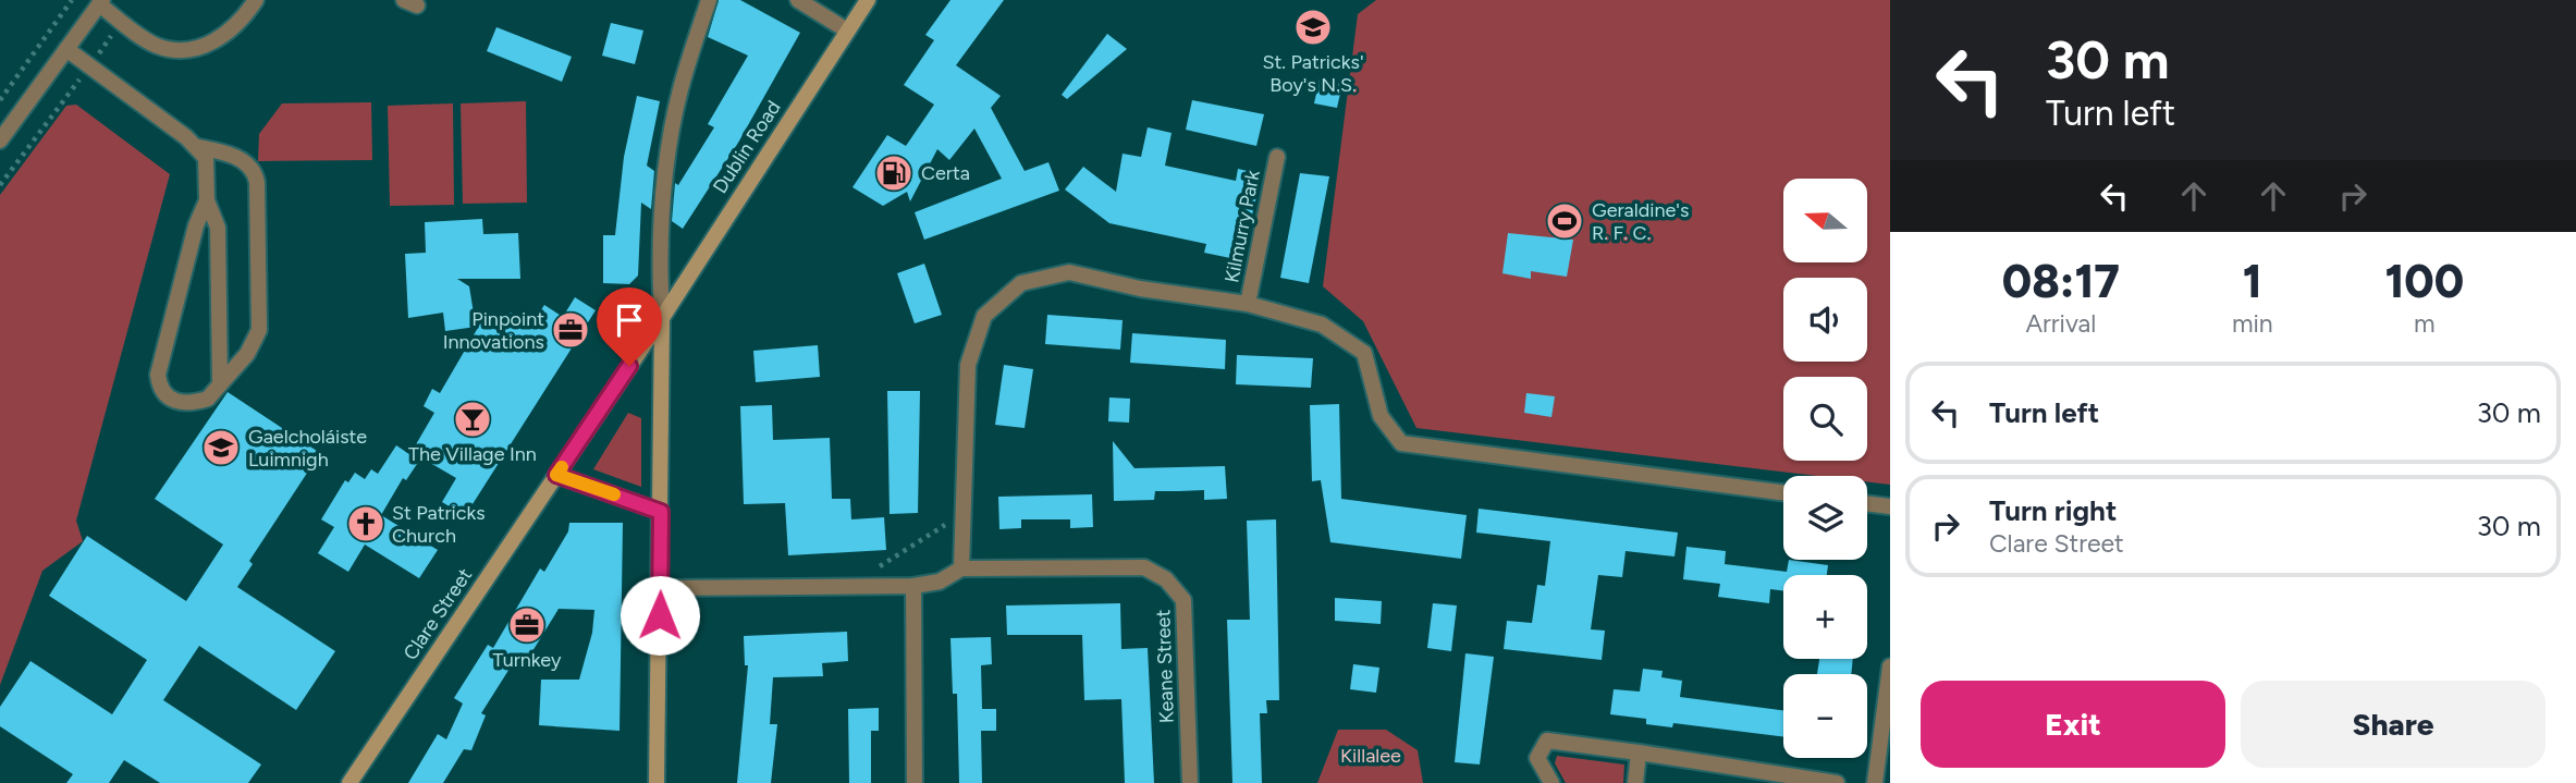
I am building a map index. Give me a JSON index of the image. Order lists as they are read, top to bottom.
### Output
{
  "streets": {
    "main road": ["Dublin Road", "Clare Street"],
    "street": ["Kilmurry Park", "Keane Street"]
  },
  "crossings": [
    ["Dublin Road", "Clare Street"]
  ],
  "parks": ["Killalee"],
  "places": {
    "school or university": ["St. Patricks' Boy's N.S.", "Gaelcholáiste Luimnigh"],
    "fuel station": ["Certa"],
    "sports": ["Geraldine's R. F. C."],
    "office": ["Pinpoint Innovations", "Turnkey"],
    "bar": ["The Village Inn"],
    "church": ["St Patricks Church"]
  },
  "north": "left",
  "page": {
    "turn": ["30 m", "Turn left"],
    "map_buttons": ["+", "−"],
    "eta": [
      "08:17",
      "Arrival",
      "1",
      "min",
      "100",
      "m"
    ],
    "list": [
      {
        "name": "Turn left",
        "value": "30 m"
      },
      {
        "name": "Turn right",
        "note": "Clare Street",
        "value": "30 m"
      }
    ],
    "buttons": ["Exit", "Share"]
  }
}
